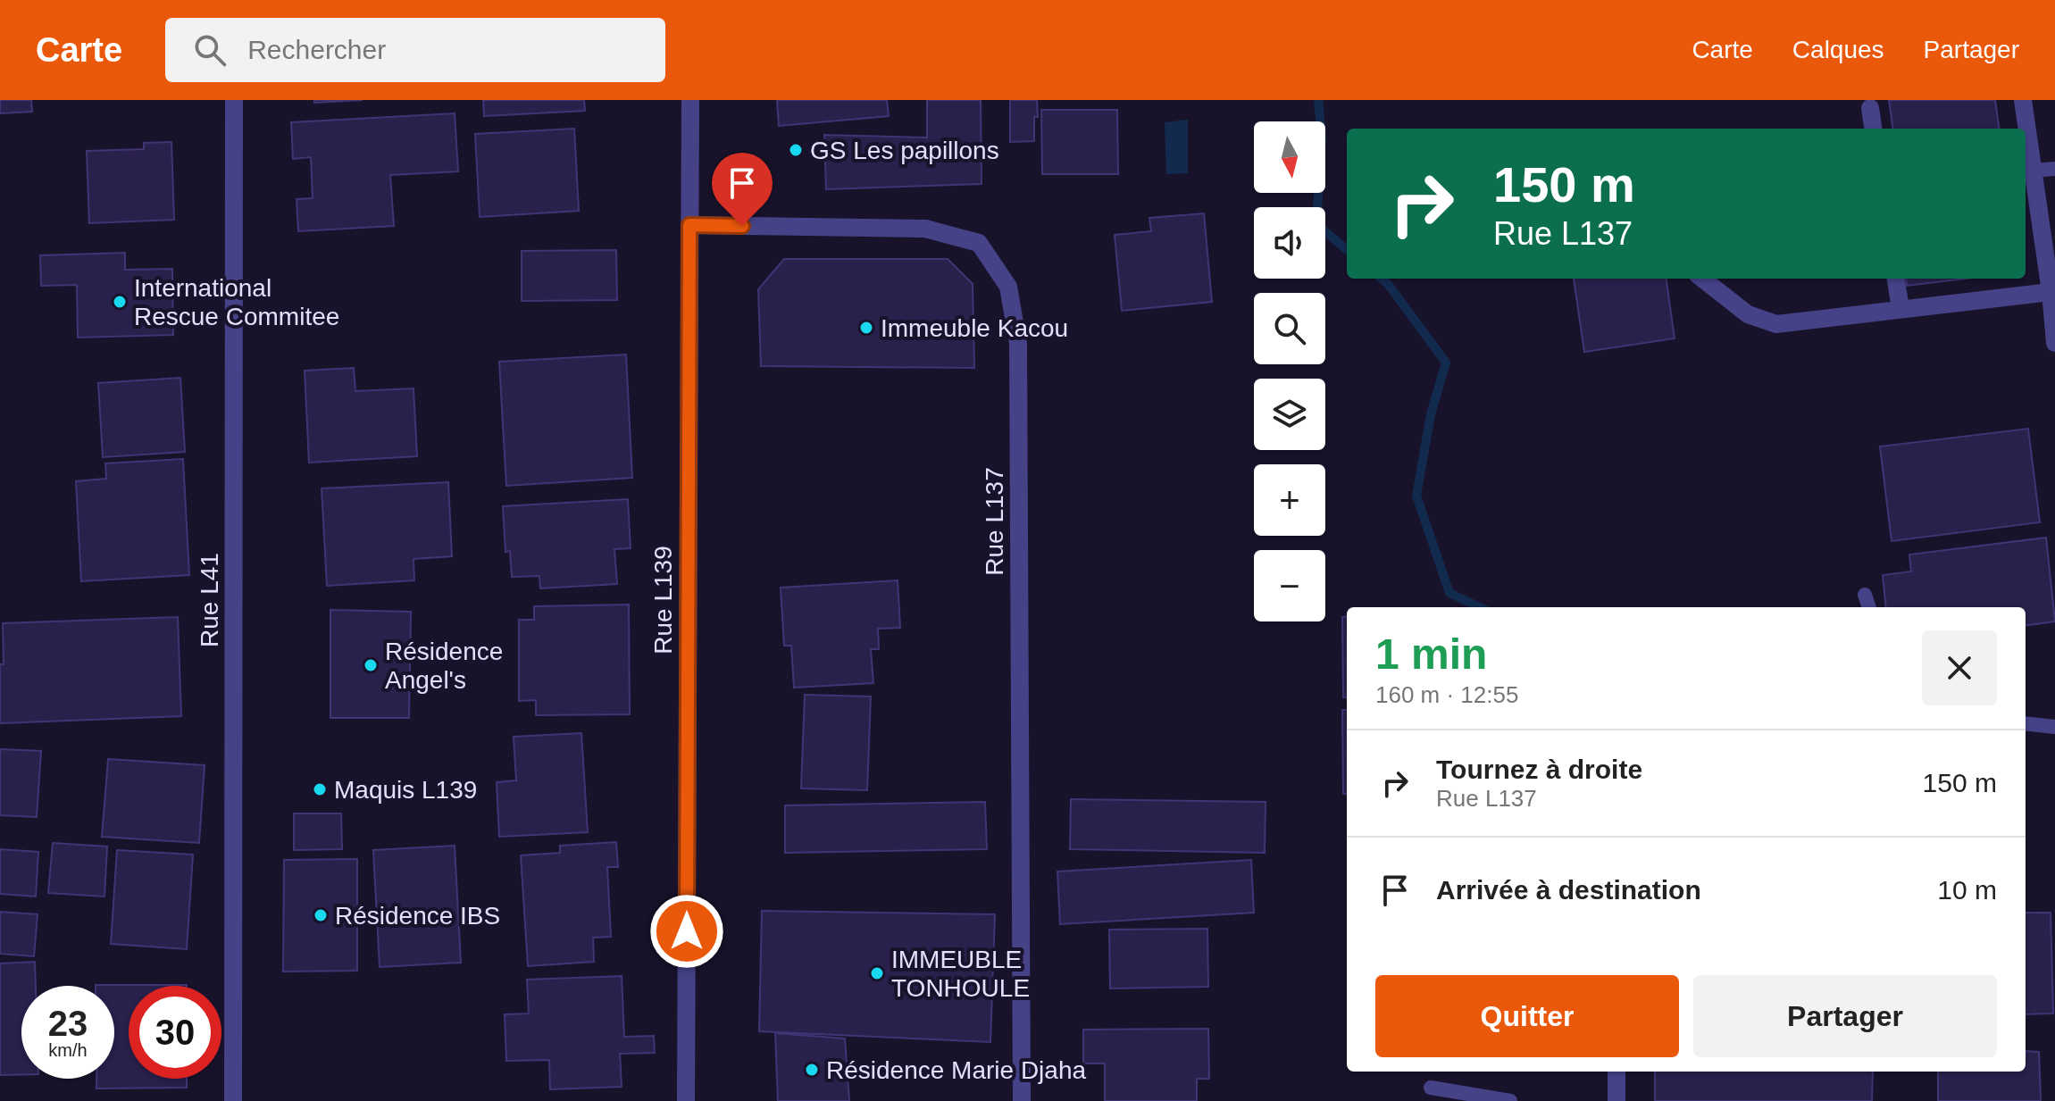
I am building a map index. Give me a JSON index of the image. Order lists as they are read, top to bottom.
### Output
{
  "streets": {
    "street": ["Rue L137", "Rue L41", "Rue L139"]
  },
  "crossings": [
    ["Rue L137", "Rue L139"]
  ],
  "places": [
    "GS Les papillons",
    "International Rescue Commitee",
    "Immeuble Kacou",
    "Résidence Angel's",
    "Maquis L139",
    "Résidence IBS",
    "IMMEUBLE TONHOULE",
    "Résidence Marie Djaha"
  ],
  "north": "bottom",
  "page": {
    "header": "Carte",
    "search": "Rechercher",
    "nav": ["Carte", "Calques", "Partager"],
    "map_buttons": ["+", "−"],
    "turn": ["150 m", "Rue L137"],
    "heading": ["1 min", "160 m · 12:55"],
    "list": [
      {
        "name": "Tournez à droite",
        "note": "Rue L137",
        "value": "150 m"
      },
      {
        "name": "Arrivée à destination",
        "value": "10 m"
      }
    ],
    "buttons": ["Quitter", "Partager"],
    "speed": "23 km/h",
    "limit": "30"
  }
}
